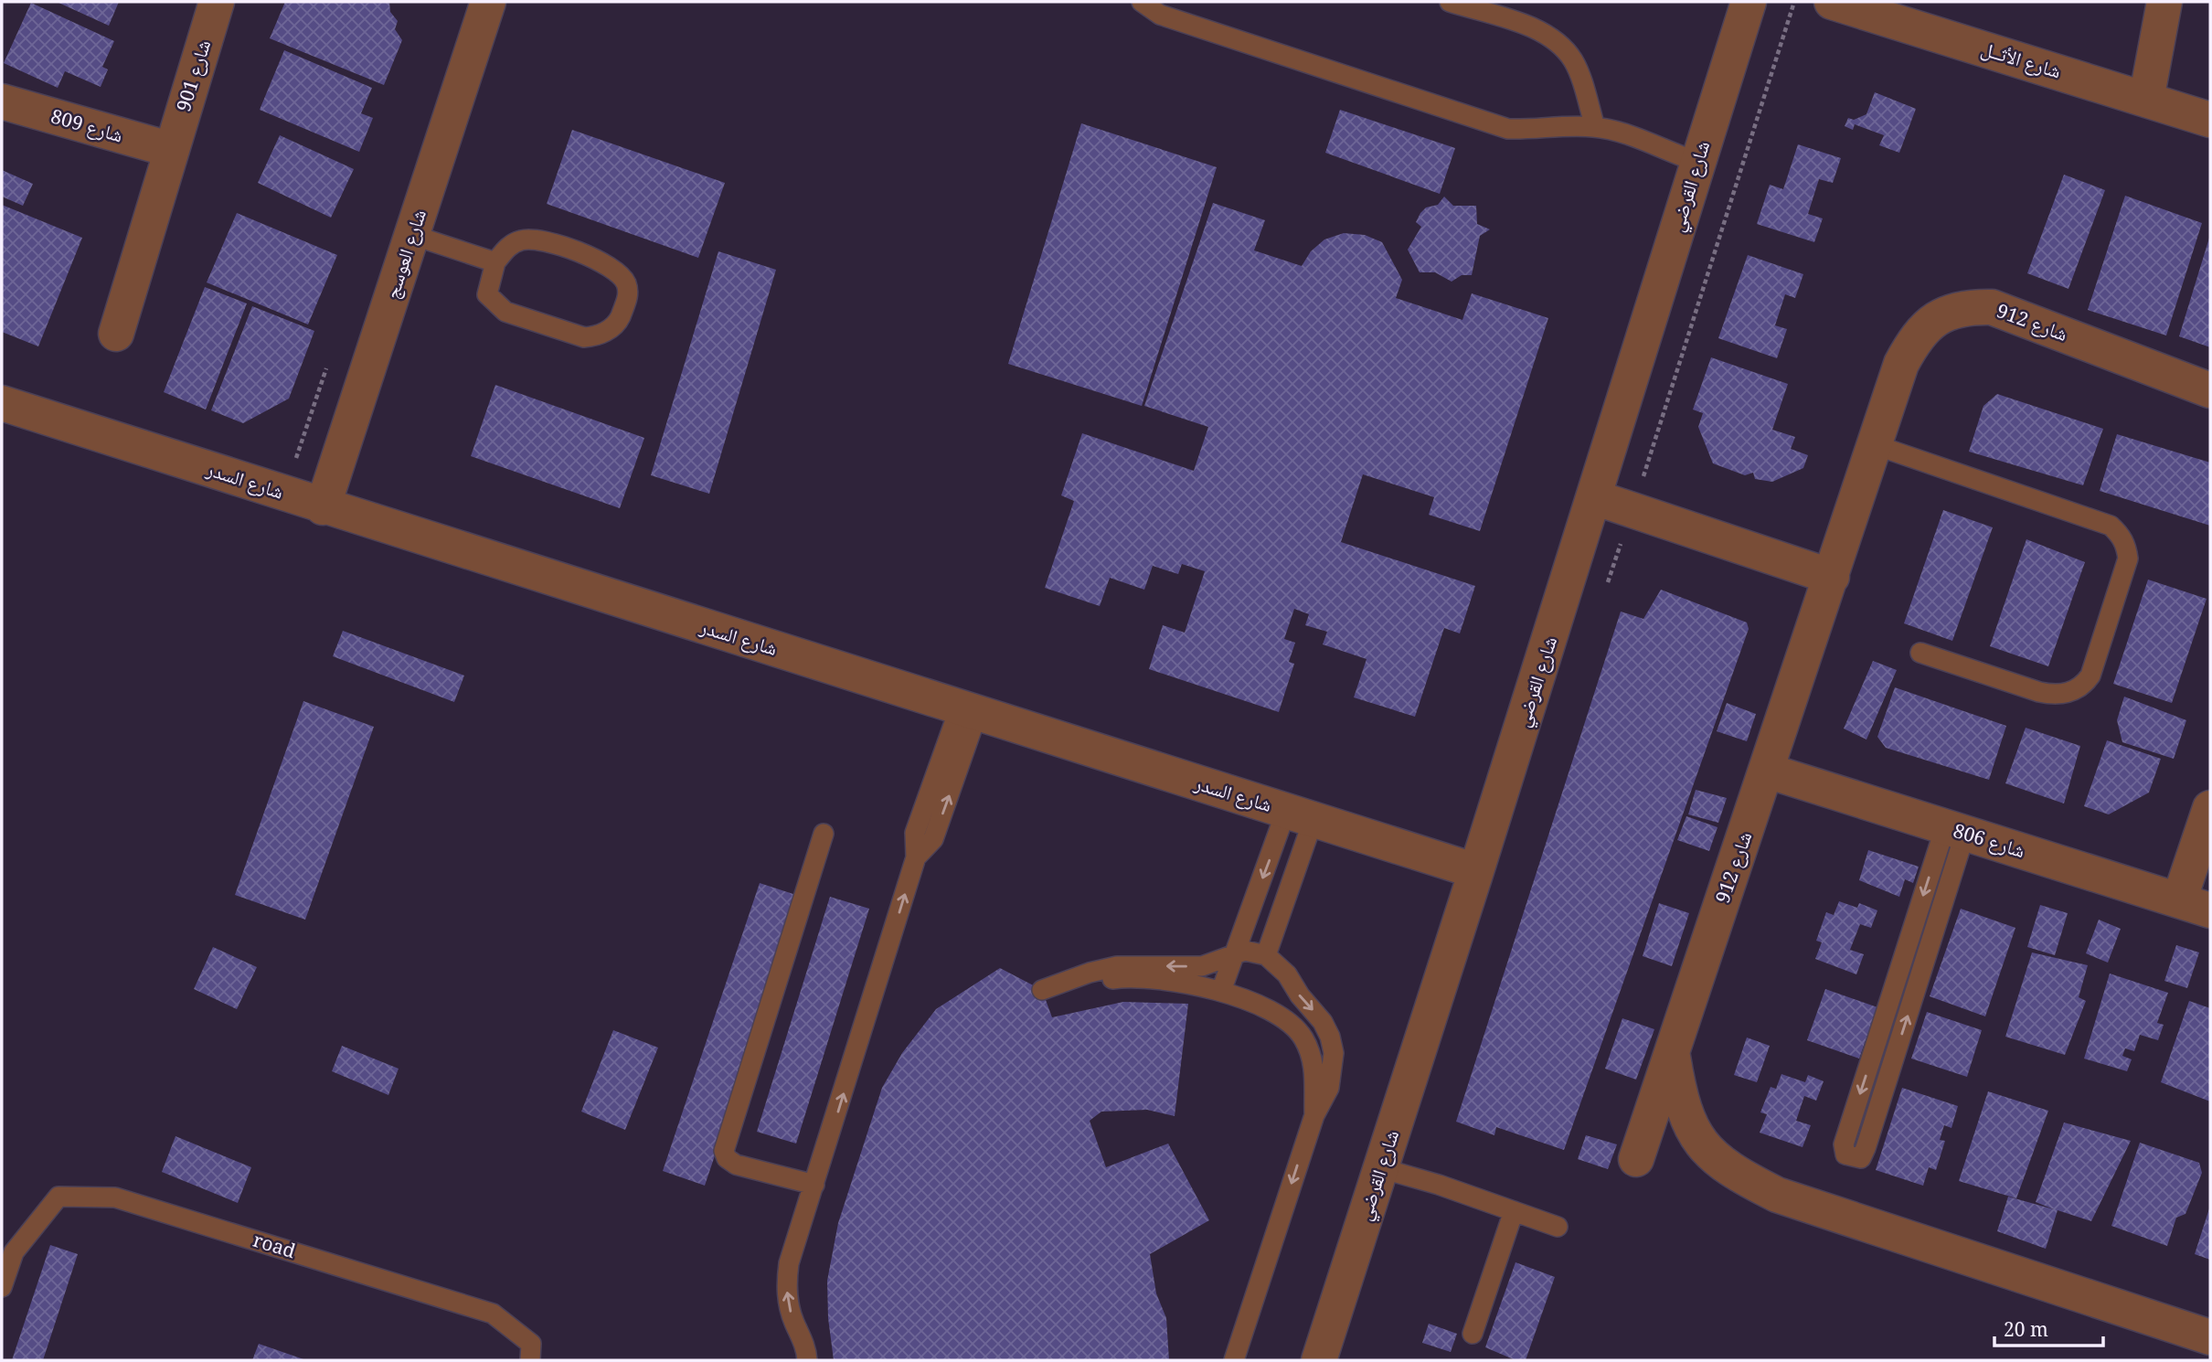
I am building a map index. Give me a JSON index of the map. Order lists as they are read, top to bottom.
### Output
{
  "streets": {
    "street": [
      "شارع الأثــل",
      "شارع 901",
      "شارع 809",
      "شارع القرضي",
      "شارع العوسج",
      "شارع 912",
      "شارع السدر",
      "شارع 806"
    ],
    "lane": ["road"]
  },
  "crossings": [
    ["شارع 901", "شارع 809"],
    ["شارع القرضي", "شارع السدر"],
    ["شارع العوسج", "شارع السدر"],
    ["شارع 912", "شارع 806"]
  ],
  "scale_bar": "20 m"
}
